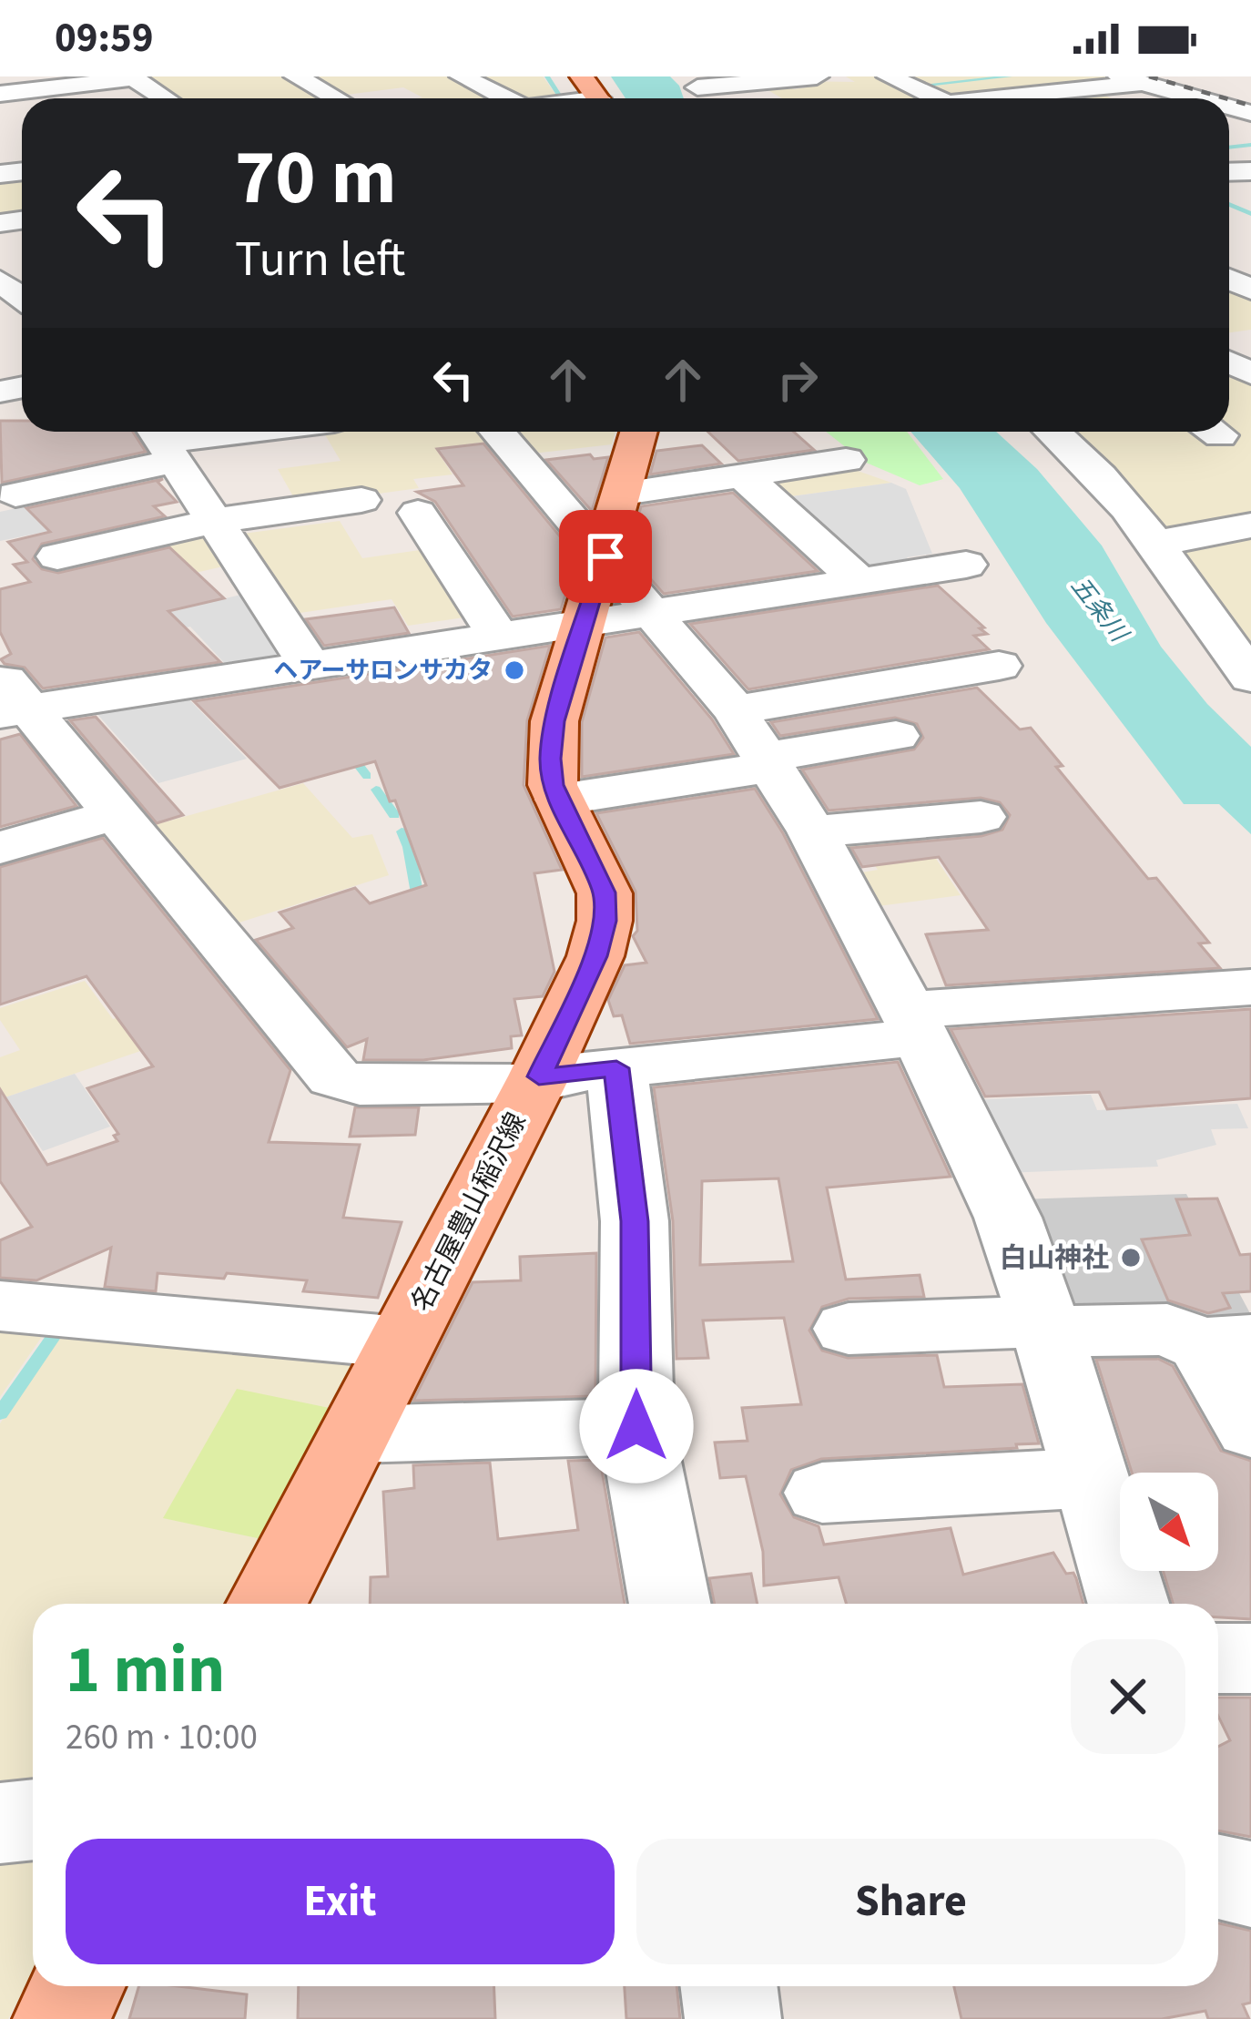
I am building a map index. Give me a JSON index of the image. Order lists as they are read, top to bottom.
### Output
{
  "streets": {
    "main road": ["名古屋豊山稲沢線"]
  },
  "water": ["五条川"],
  "places": ["ヘアーサロンサカタ", "白山神社"],
  "north": "bottom right",
  "page": {
    "status": "09:59",
    "turn": ["70 m", "Turn left"],
    "heading": ["1 min", "260 m · 10:00"],
    "buttons": ["Exit", "Share"]
  }
}
